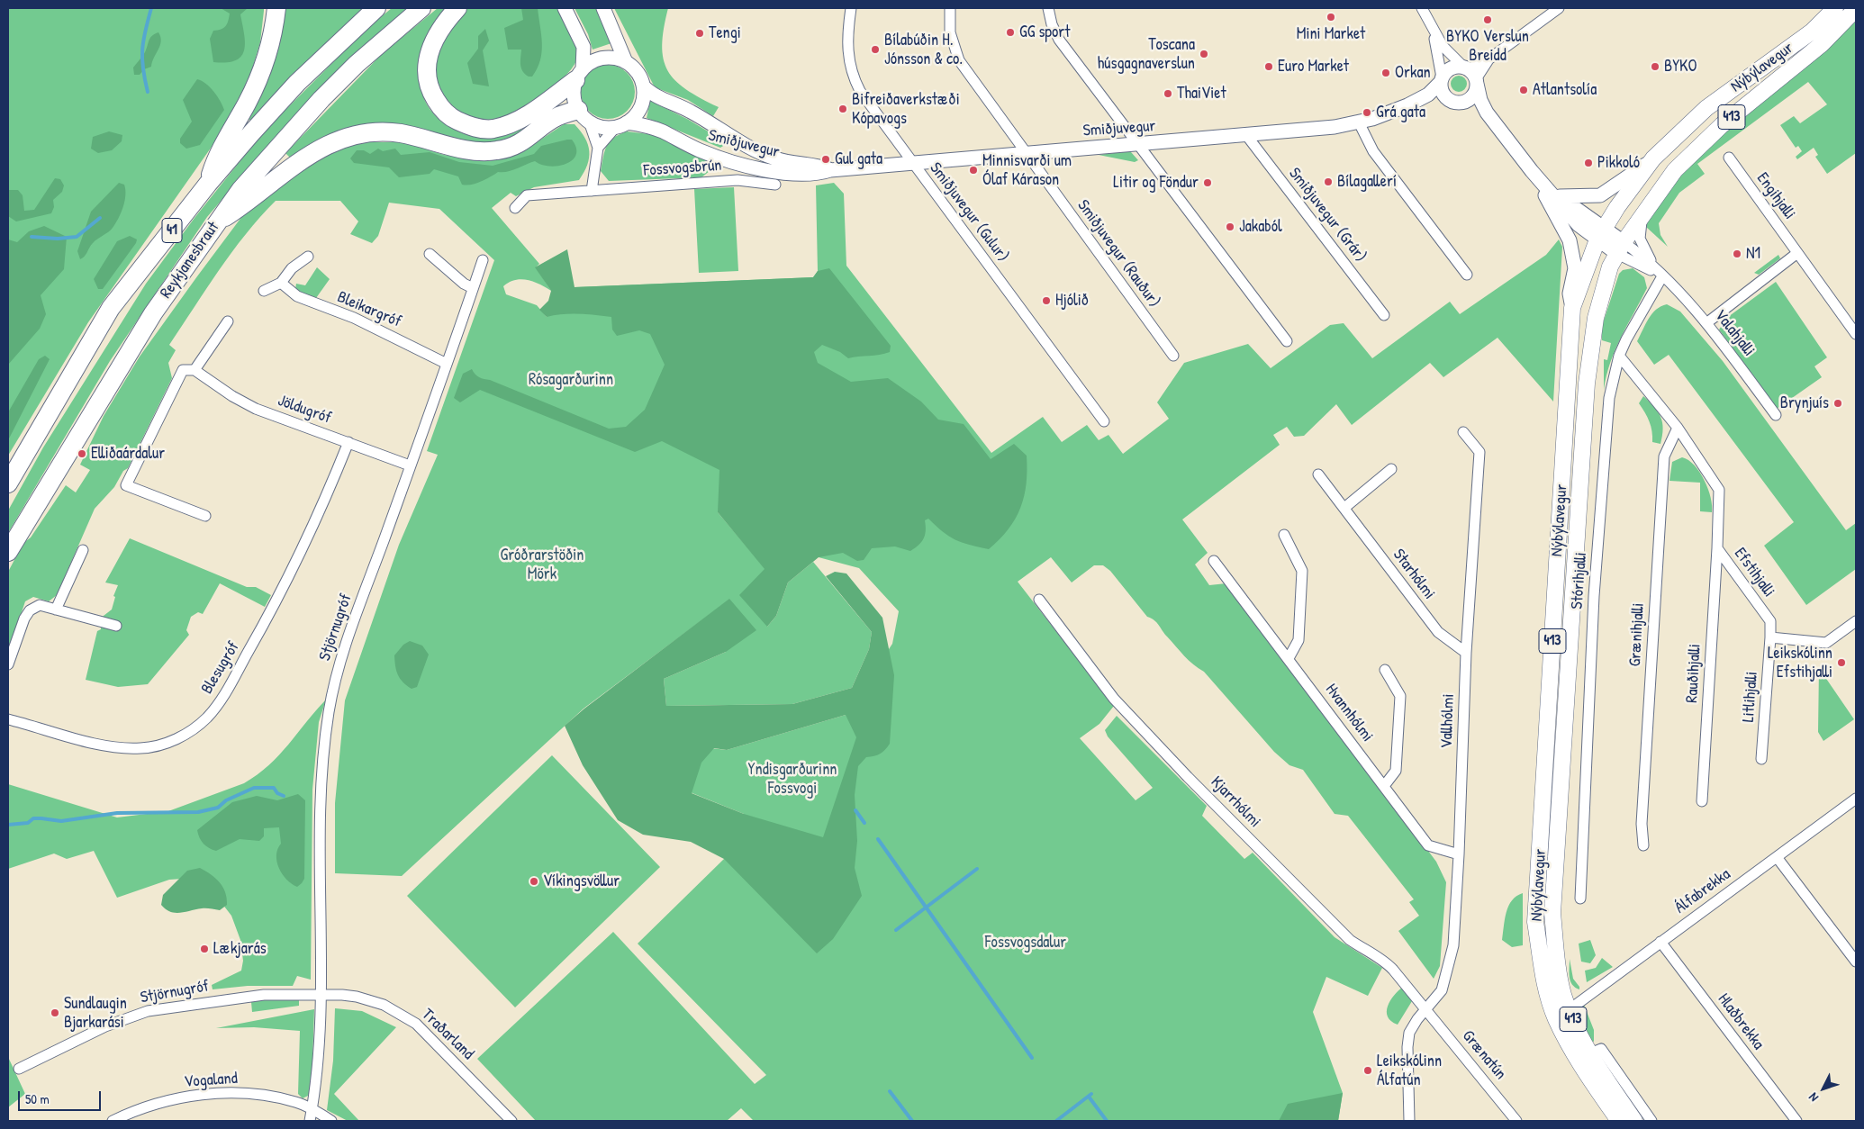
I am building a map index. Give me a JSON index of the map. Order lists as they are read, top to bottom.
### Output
{
  "streets": {
    "highway": ["41", "Reykjanesbraut"],
    "main road": ["Nýbýlavegur", "413"],
    "street": [
      "Smiðjuvegur",
      "Fossvogsbrún",
      "Engihjalli",
      "Smiðjuvegur (Gulur)",
      "Smiðjuvegur (Grár)",
      "Smiðjuvegur (Rauður)",
      "Bleikargróf",
      "Valahjalli",
      "Jöldugróf",
      "Efstihjalli",
      "Starhólmi",
      "Stórihjalli",
      "Stjörnugróf",
      "Grænihjalli",
      "Blesugróf",
      "Rauðihjalli",
      "Litlihjalli",
      "Hvannhólmi",
      "Vallhólmi",
      "Kjarrhólmi",
      "Álfabrekka",
      "Hlaðbrekka",
      "Traðarland",
      "Grænatún",
      "Vogaland"
    ]
  },
  "crossings": [
    ["Nýbýlavegur", "Valahjalli"],
    ["Nýbýlavegur", "Stórihjalli"],
    ["Nýbýlavegur", "Álfabrekka"],
    ["Smiðjuvegur", "Smiðjuvegur (Gulur)"],
    ["Smiðjuvegur", "Smiðjuvegur (Grár)"],
    ["Smiðjuvegur", "Smiðjuvegur (Rauður)"],
    ["Bleikargróf", "Stjörnugróf"],
    ["Valahjalli", "Stórihjalli"],
    ["Jöldugróf", "Stjörnugróf"],
    ["Jöldugróf", "Blesugróf"],
    ["Efstihjalli", "Stórihjalli"],
    ["Efstihjalli", "Grænihjalli"],
    ["Efstihjalli", "Rauðihjalli"],
    ["Efstihjalli", "Litlihjalli"],
    ["Starhólmi", "Vallhólmi"],
    ["Stjörnugróf", "Traðarland"],
    ["Stjörnugróf", "Vogaland"],
    ["Hvannhólmi", "Vallhólmi"],
    ["Vallhólmi", "Kjarrhólmi"],
    ["Vallhólmi", "Grænatún"],
    ["Kjarrhólmi", "Grænatún"],
    ["Álfabrekka", "Hlaðbrekka"]
  ],
  "parks": [
    "Rósagarðurinn",
    "Gróðrarstöðin Mörk",
    "Yndisgarðurinn Fossvogi",
    "Fossvogsdalur"
  ],
  "places": [
    "Mini Market",
    "BYKO Verslun Breidd",
    "GG sport",
    "Tengi",
    "Bílabúðin H. Jónsson & co.",
    "Toscana húsgagnaverslun",
    "Euro Market",
    "BYKO",
    "Orkan",
    "Atlantsolía",
    "ThaiViet",
    "Bifreiðaverkstæði Kópavogs",
    "Grá gata",
    "Gul gata",
    "Pikkoló",
    "Minnisvarði um Ólaf Kárason",
    "Bílagallerí",
    "Litir og Föndur",
    "Jakaból",
    "N1",
    "Hjólið",
    "Brynjuís",
    "Elliðaárdalur",
    "Leikskólinn Efstihjalli",
    "Víkingsvöllur",
    "Lækjarás",
    "Sundlaugin Bjarkarási",
    "Leikskólinn Álfatún"
  ],
  "scale_bar": "50 m",
  "north": "bottom left"
}
